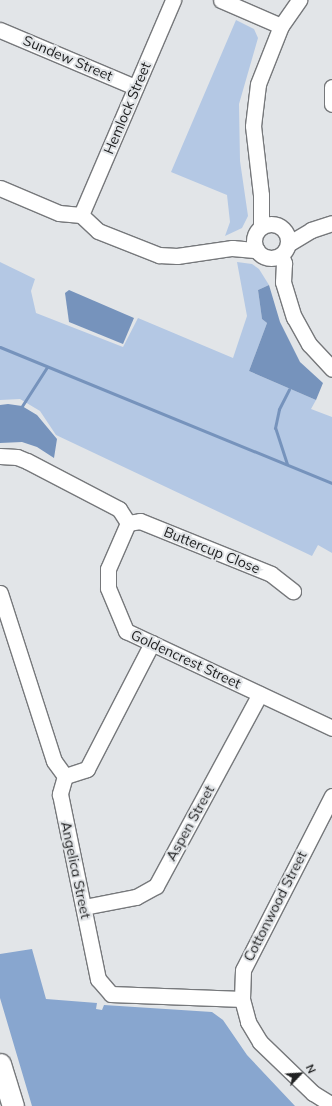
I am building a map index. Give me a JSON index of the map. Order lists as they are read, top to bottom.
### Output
{
  "streets": {
    "street": [
      "Sundew Street",
      "Hemlock Street",
      "Buttercup Close",
      "Goldencrest Street",
      "Aspen Street",
      "Angelica Street",
      "Cottonwood Street"
    ]
  },
  "crossings": [
    ["Sundew Street", "Hemlock Street"],
    ["Buttercup Close", "Goldencrest Street"],
    ["Goldencrest Street", "Aspen Street"],
    ["Aspen Street", "Angelica Street"],
    ["Angelica Street", "Cottonwood Street"]
  ],
  "north": "top right"
}
